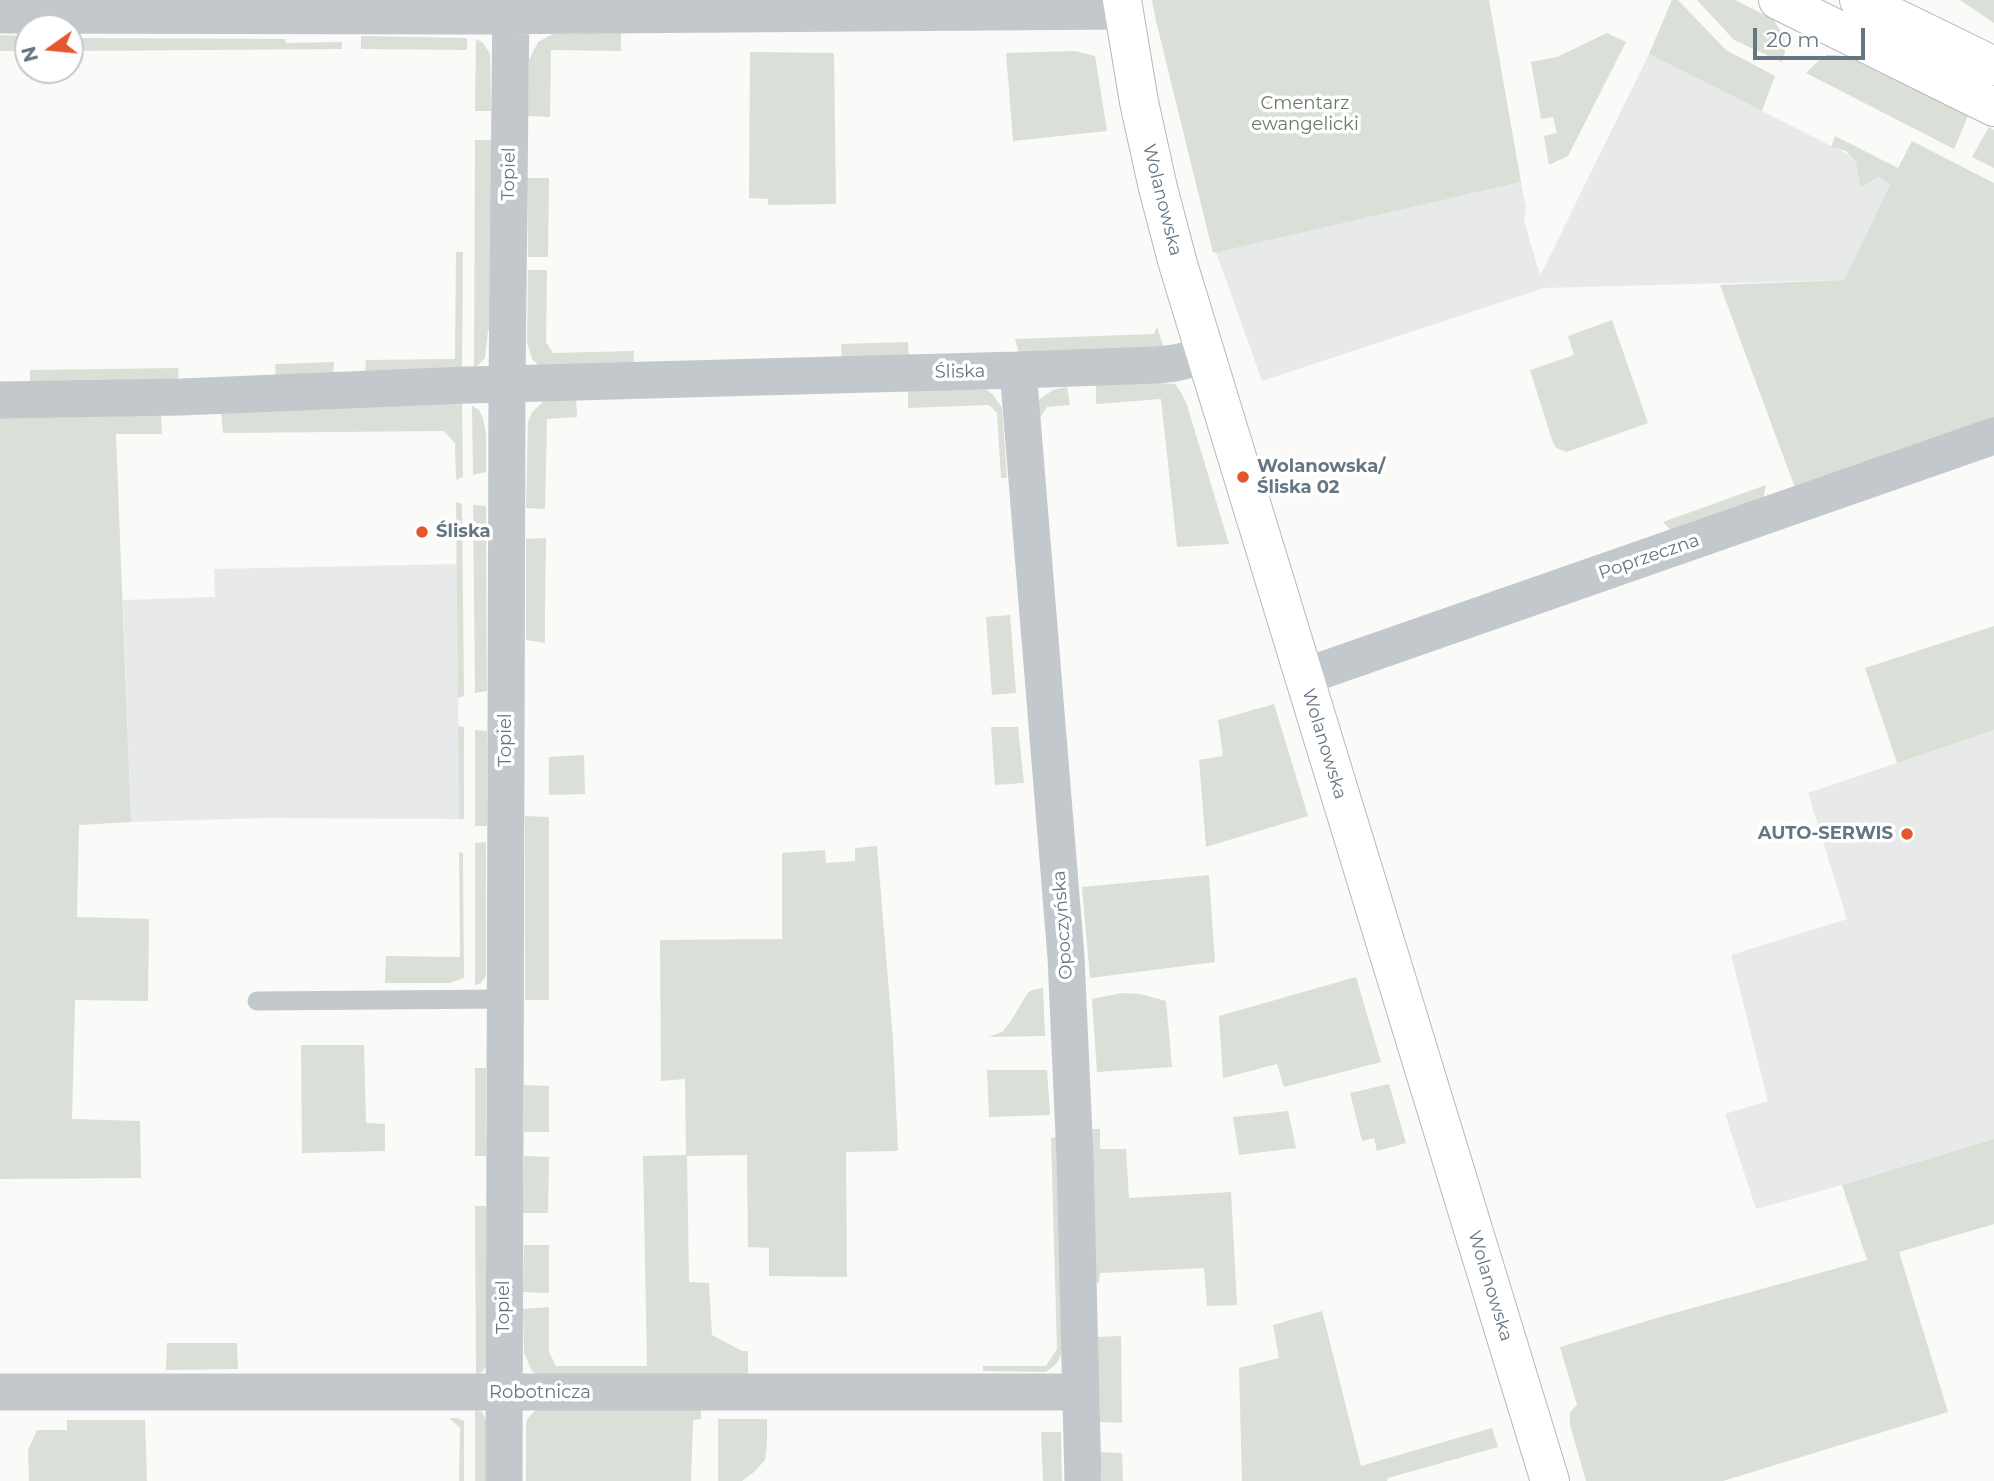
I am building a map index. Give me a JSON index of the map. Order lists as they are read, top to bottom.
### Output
{
  "streets": {
    "street": [
      "Topiel",
      "Wolanowska",
      "Śliska",
      "Poprzeczna",
      "Opoczyńska",
      "Robotnicza"
    ]
  },
  "crossings": [
    ["Topiel", "Śliska"],
    ["Topiel", "Robotnicza"],
    ["Wolanowska", "Śliska"],
    ["Wolanowska", "Poprzeczna"],
    ["Śliska", "Opoczyńska"],
    ["Opoczyńska", "Robotnicza"]
  ],
  "parks": ["Cmentarz ewangelicki"],
  "places": ["Wolanowska/ Śliska 02", "Śliska", "AUTO-SERWIS"],
  "scale_bar": "20 m",
  "north": "left"
}
